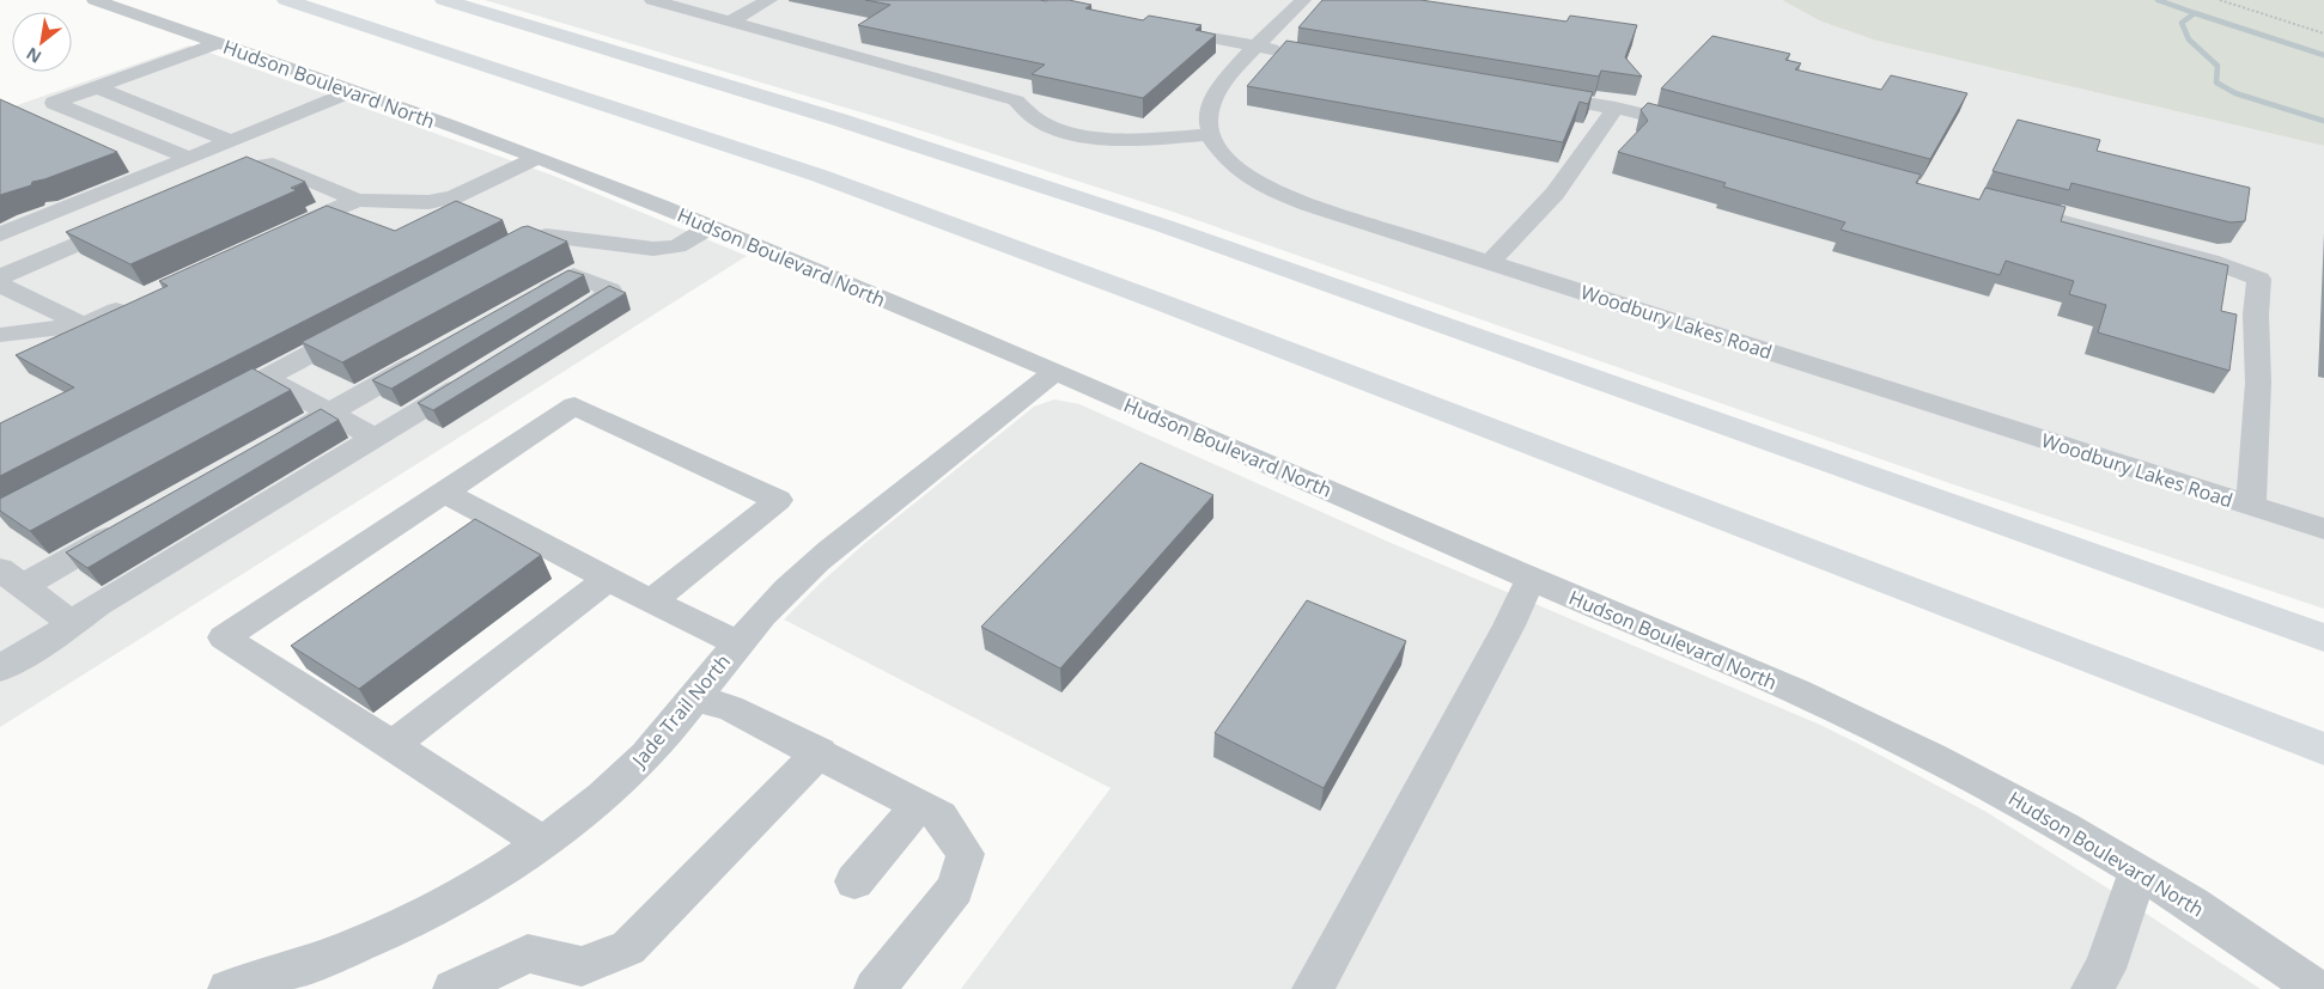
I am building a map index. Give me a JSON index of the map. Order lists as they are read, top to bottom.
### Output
{
  "streets": {
    "street": ["Hudson Boulevard North", "Woodbury Lakes Road", "Jade Trail North"]
  },
  "crossings": [
    ["Hudson Boulevard North", "Jade Trail North"]
  ],
  "north": "bottom left"
}
